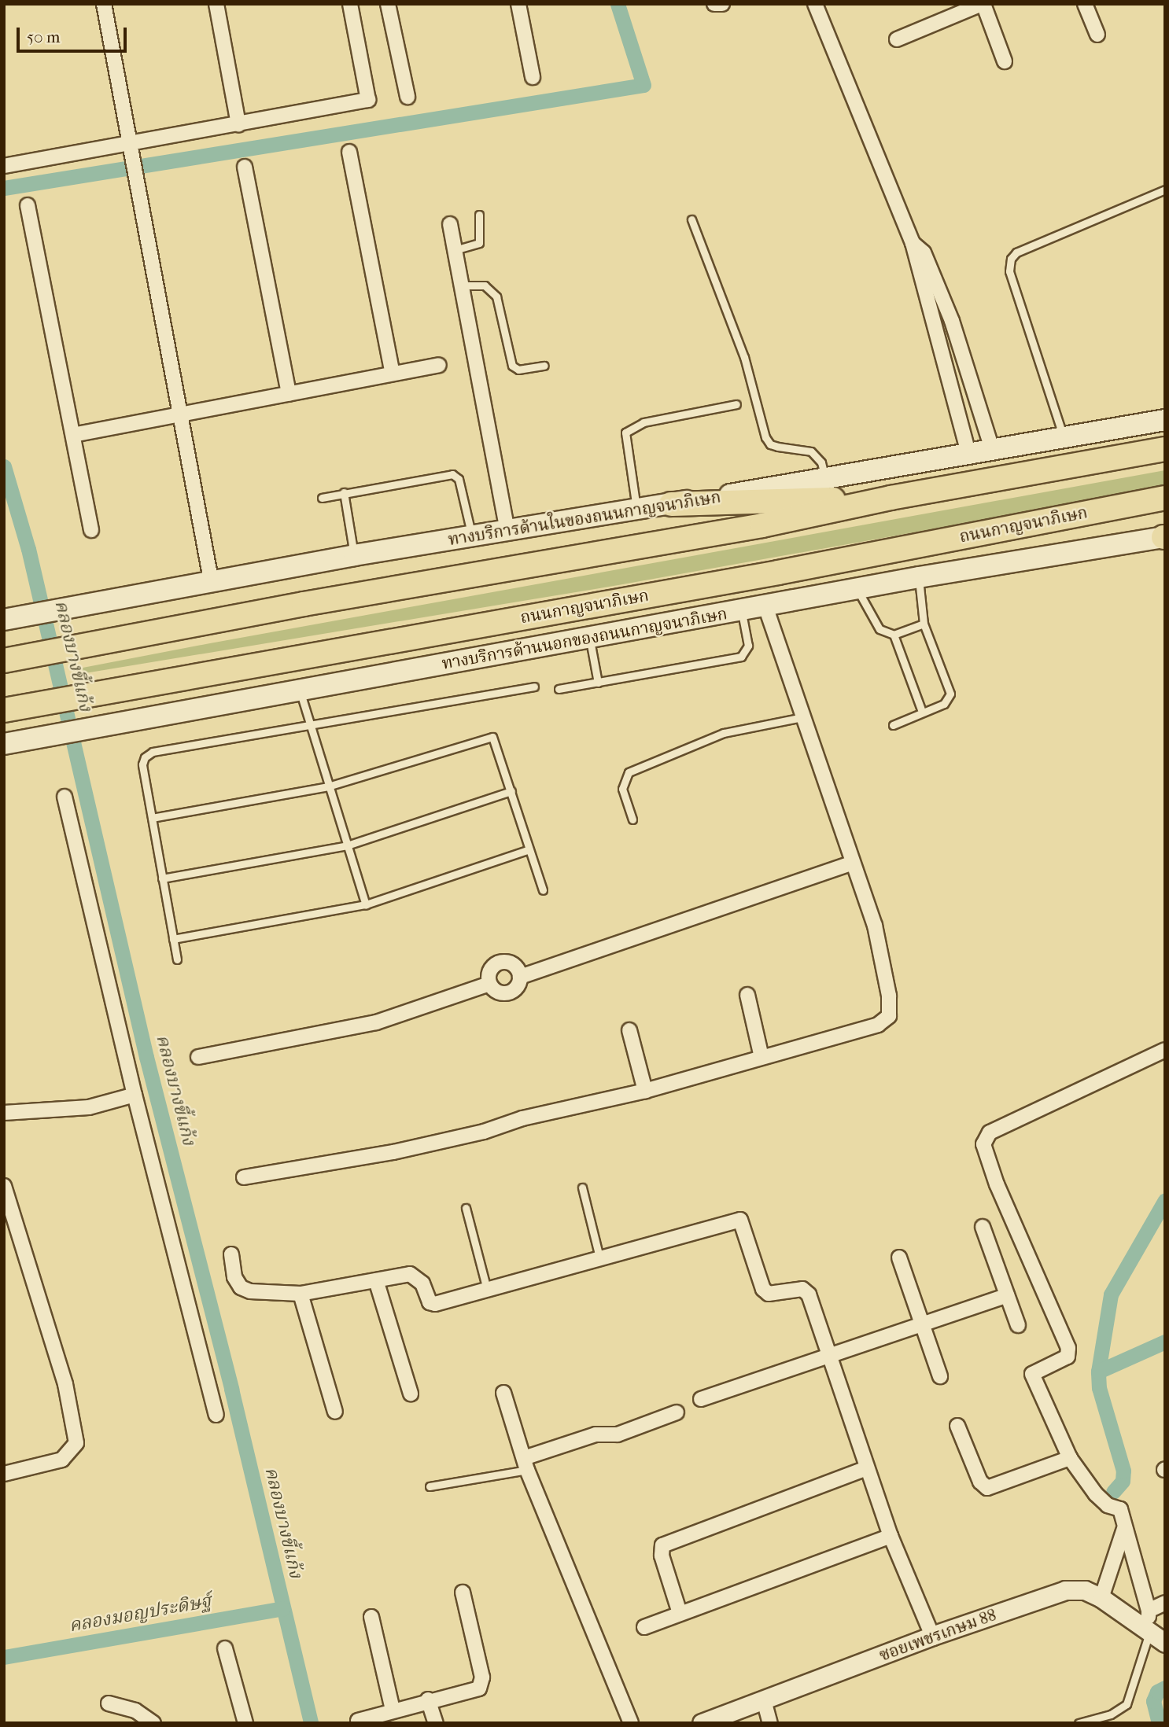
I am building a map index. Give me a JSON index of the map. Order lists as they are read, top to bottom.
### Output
{
  "streets": {
    "highway": ["ถนนกาญจนาภิเษก"],
    "main road": ["ทางบริการด้านในของถนนกาญจนาภิเษก", "ทางบริการด้านนอกของถนนกาญจนาภิเษก"],
    "street": ["ซอยเพชรเกษม 88"]
  },
  "water": ["คลองบางขี้แก้ง", "คลองมอญประดิษฐ์"],
  "scale_bar": "50 m"
}
